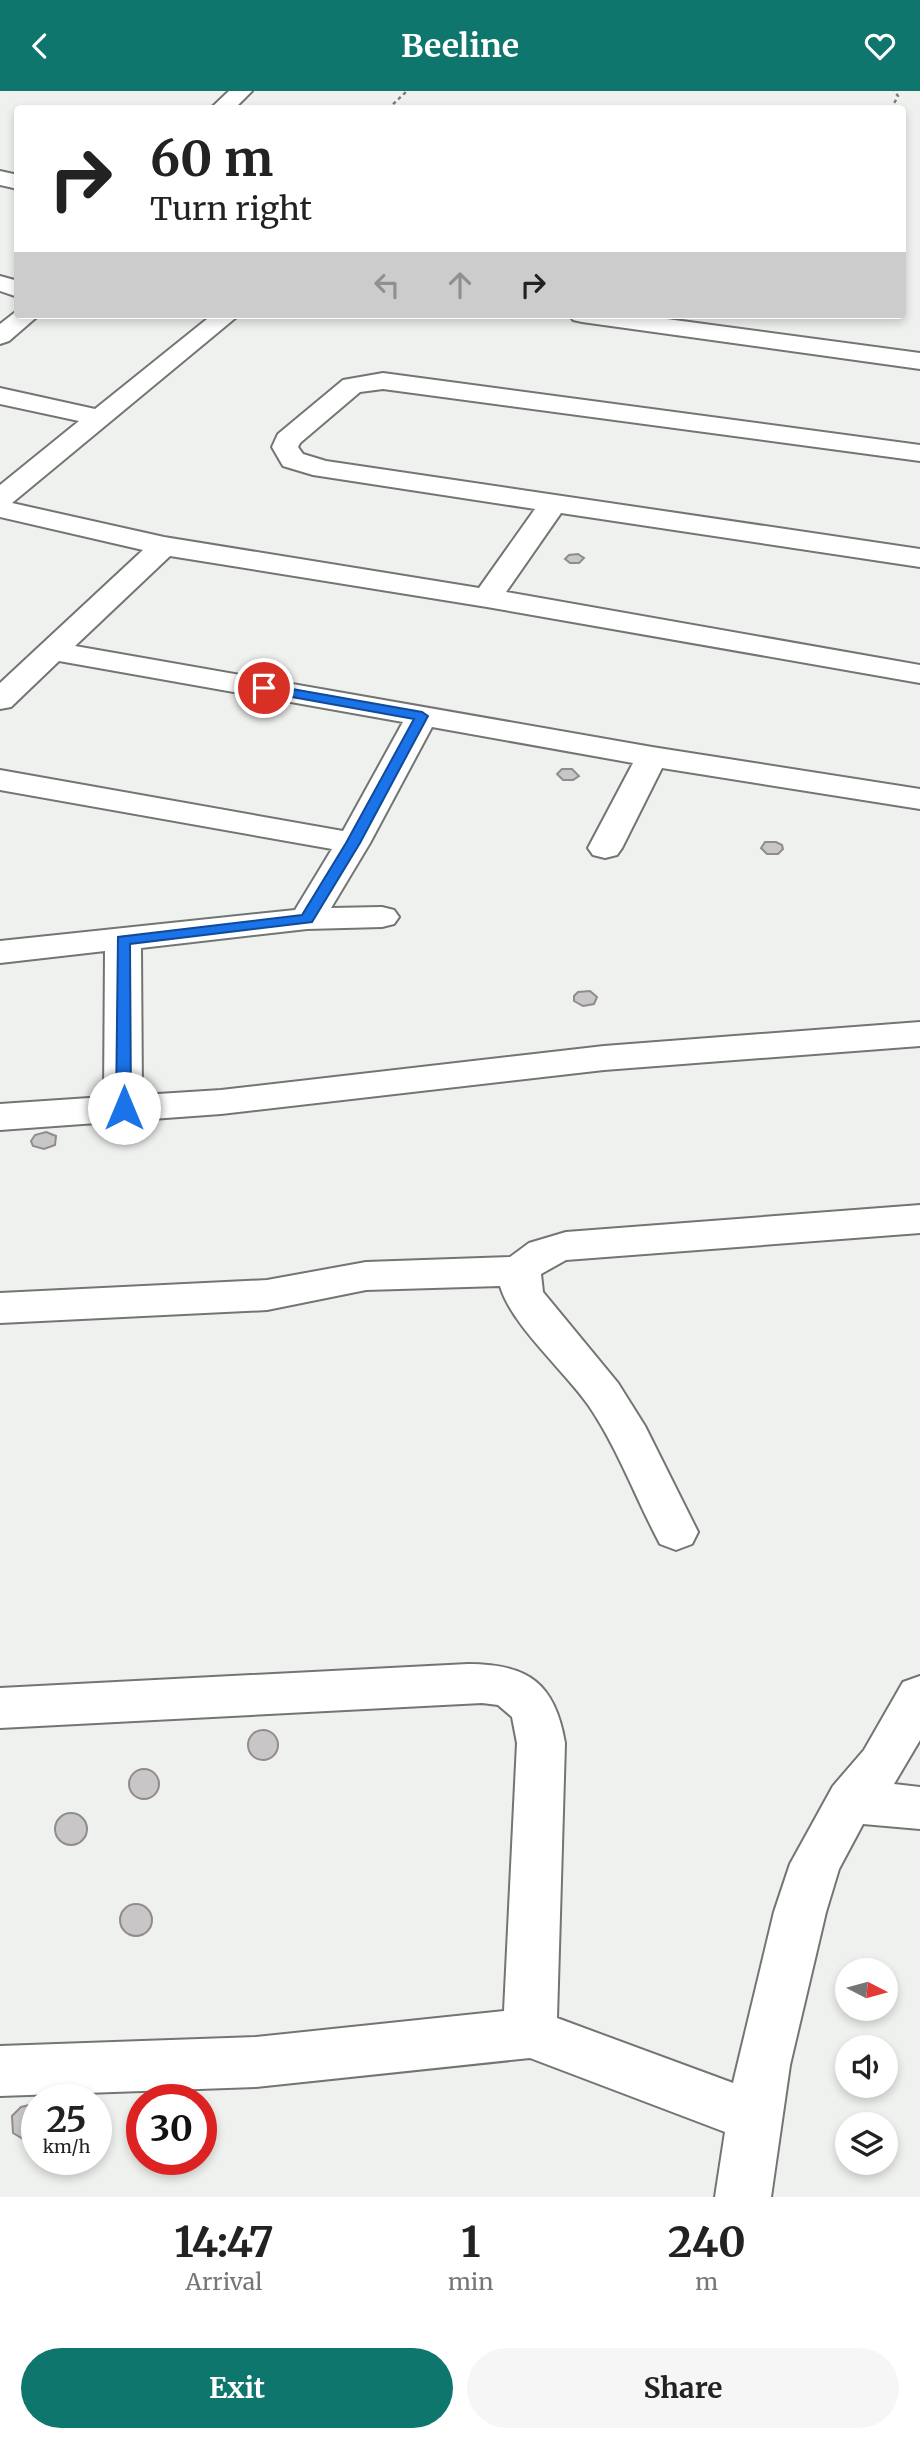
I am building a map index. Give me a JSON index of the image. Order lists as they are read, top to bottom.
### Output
{
  "north": "right",
  "page": {
    "header": "Beeline",
    "turn": ["60 m", "Turn right"],
    "speed": "25 km/h",
    "limit": "30",
    "eta": [
      "14:47",
      "Arrival",
      "1",
      "min",
      "240",
      "m"
    ],
    "buttons": ["Exit", "Share"]
  }
}
